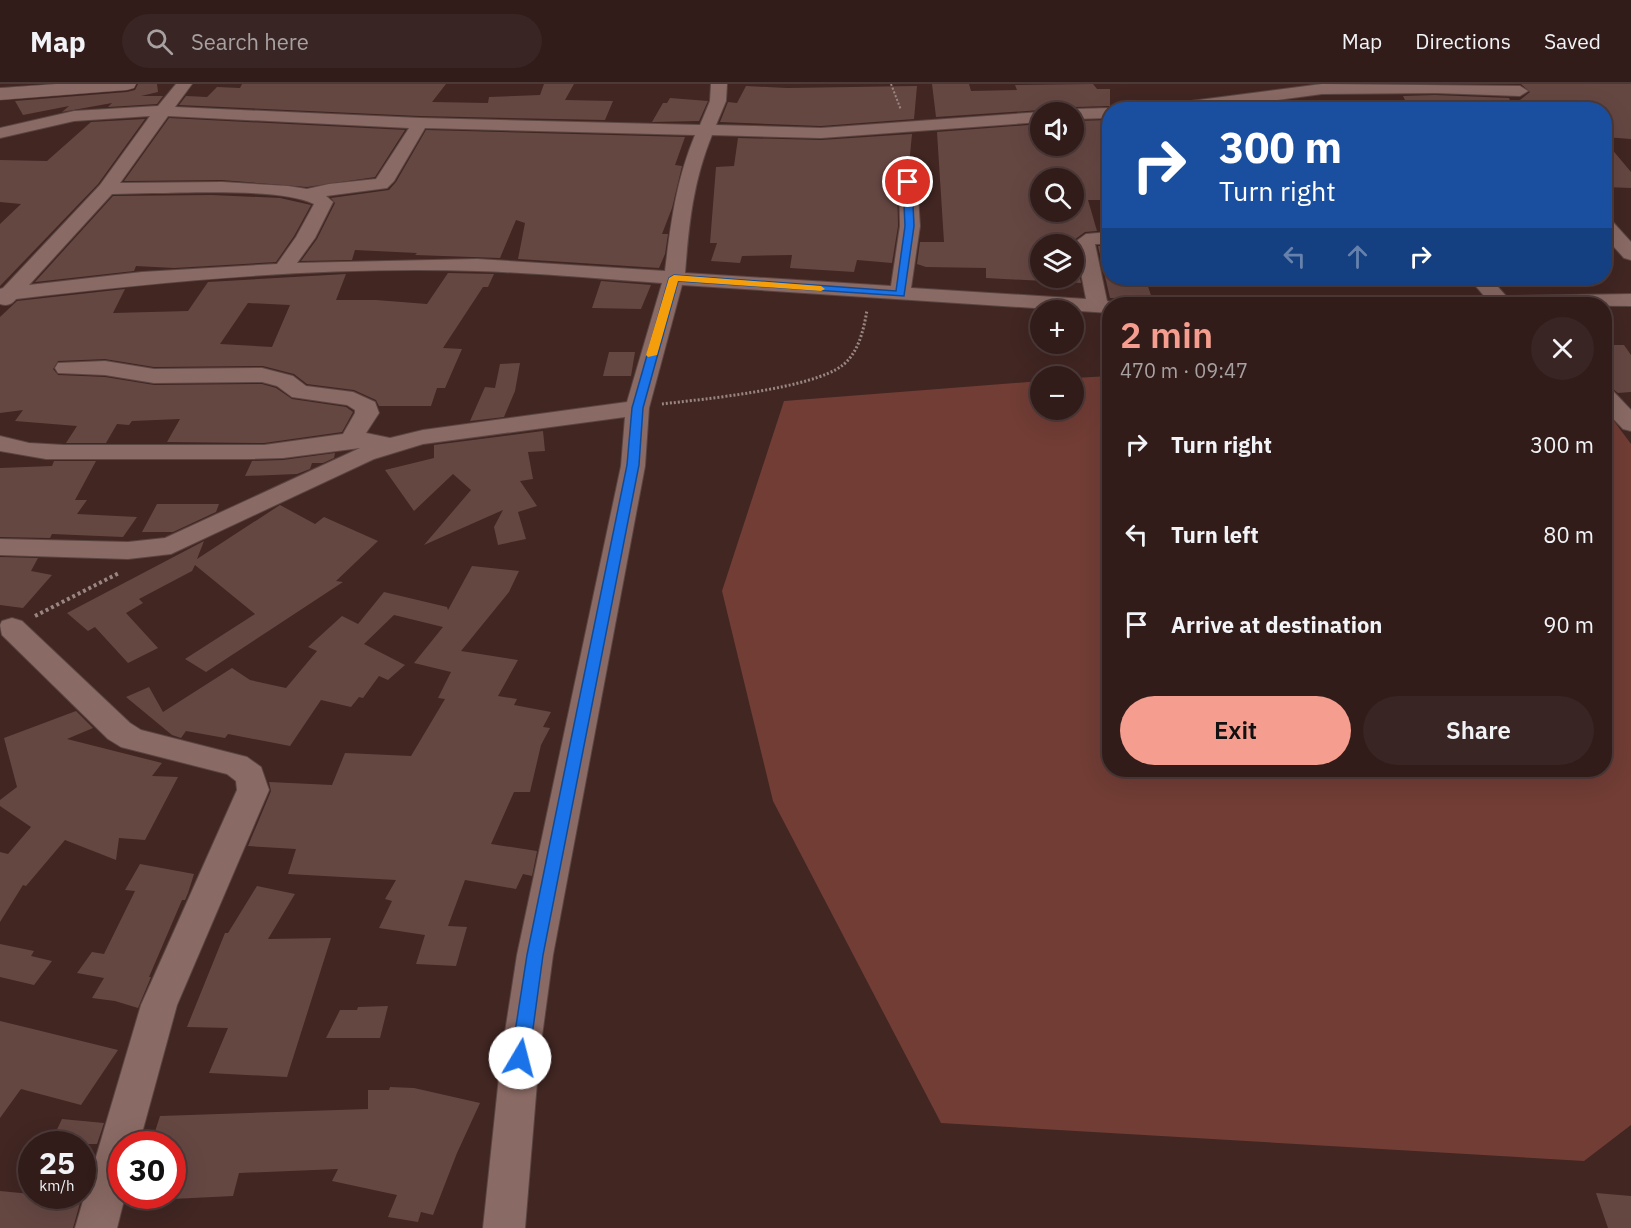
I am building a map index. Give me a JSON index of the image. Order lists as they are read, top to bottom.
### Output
{
  "page": {
    "header": "Map",
    "search": "Search here",
    "nav": ["Map", "Directions", "Saved"],
    "map_buttons": ["+", "−"],
    "turn": ["300 m", "Turn right"],
    "heading": ["2 min", "470 m · 09:47"],
    "list": [
      {
        "name": "Turn right",
        "value": "300 m"
      },
      {
        "name": "Turn left",
        "value": "80 m"
      },
      {
        "name": "Arrive at destination",
        "value": "90 m"
      }
    ],
    "buttons": ["Exit", "Share"],
    "speed": "25 km/h",
    "limit": "30"
  }
}
